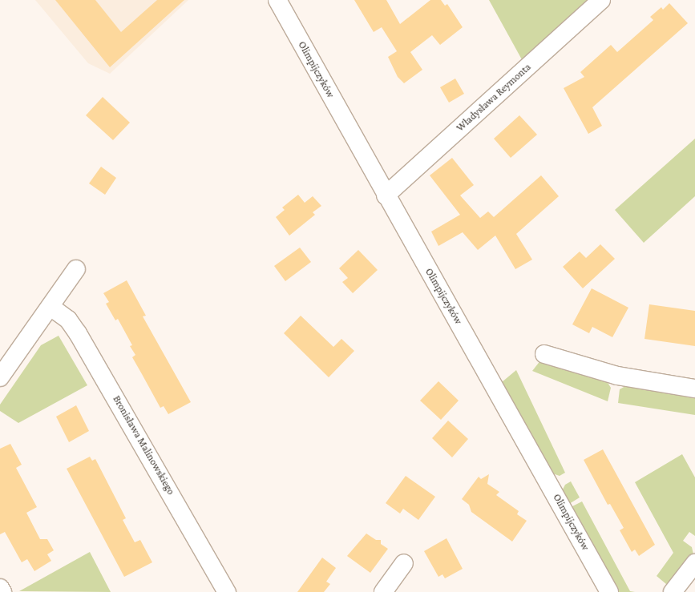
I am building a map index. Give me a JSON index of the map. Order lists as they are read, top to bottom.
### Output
{
  "streets": {
    "street": ["Olimpijczyków", "Władysława Reymonta", "Bronisława Malinowskiego"]
  },
  "crossings": [
    ["Olimpijczyków", "Władysława Reymonta"]
  ]
}
